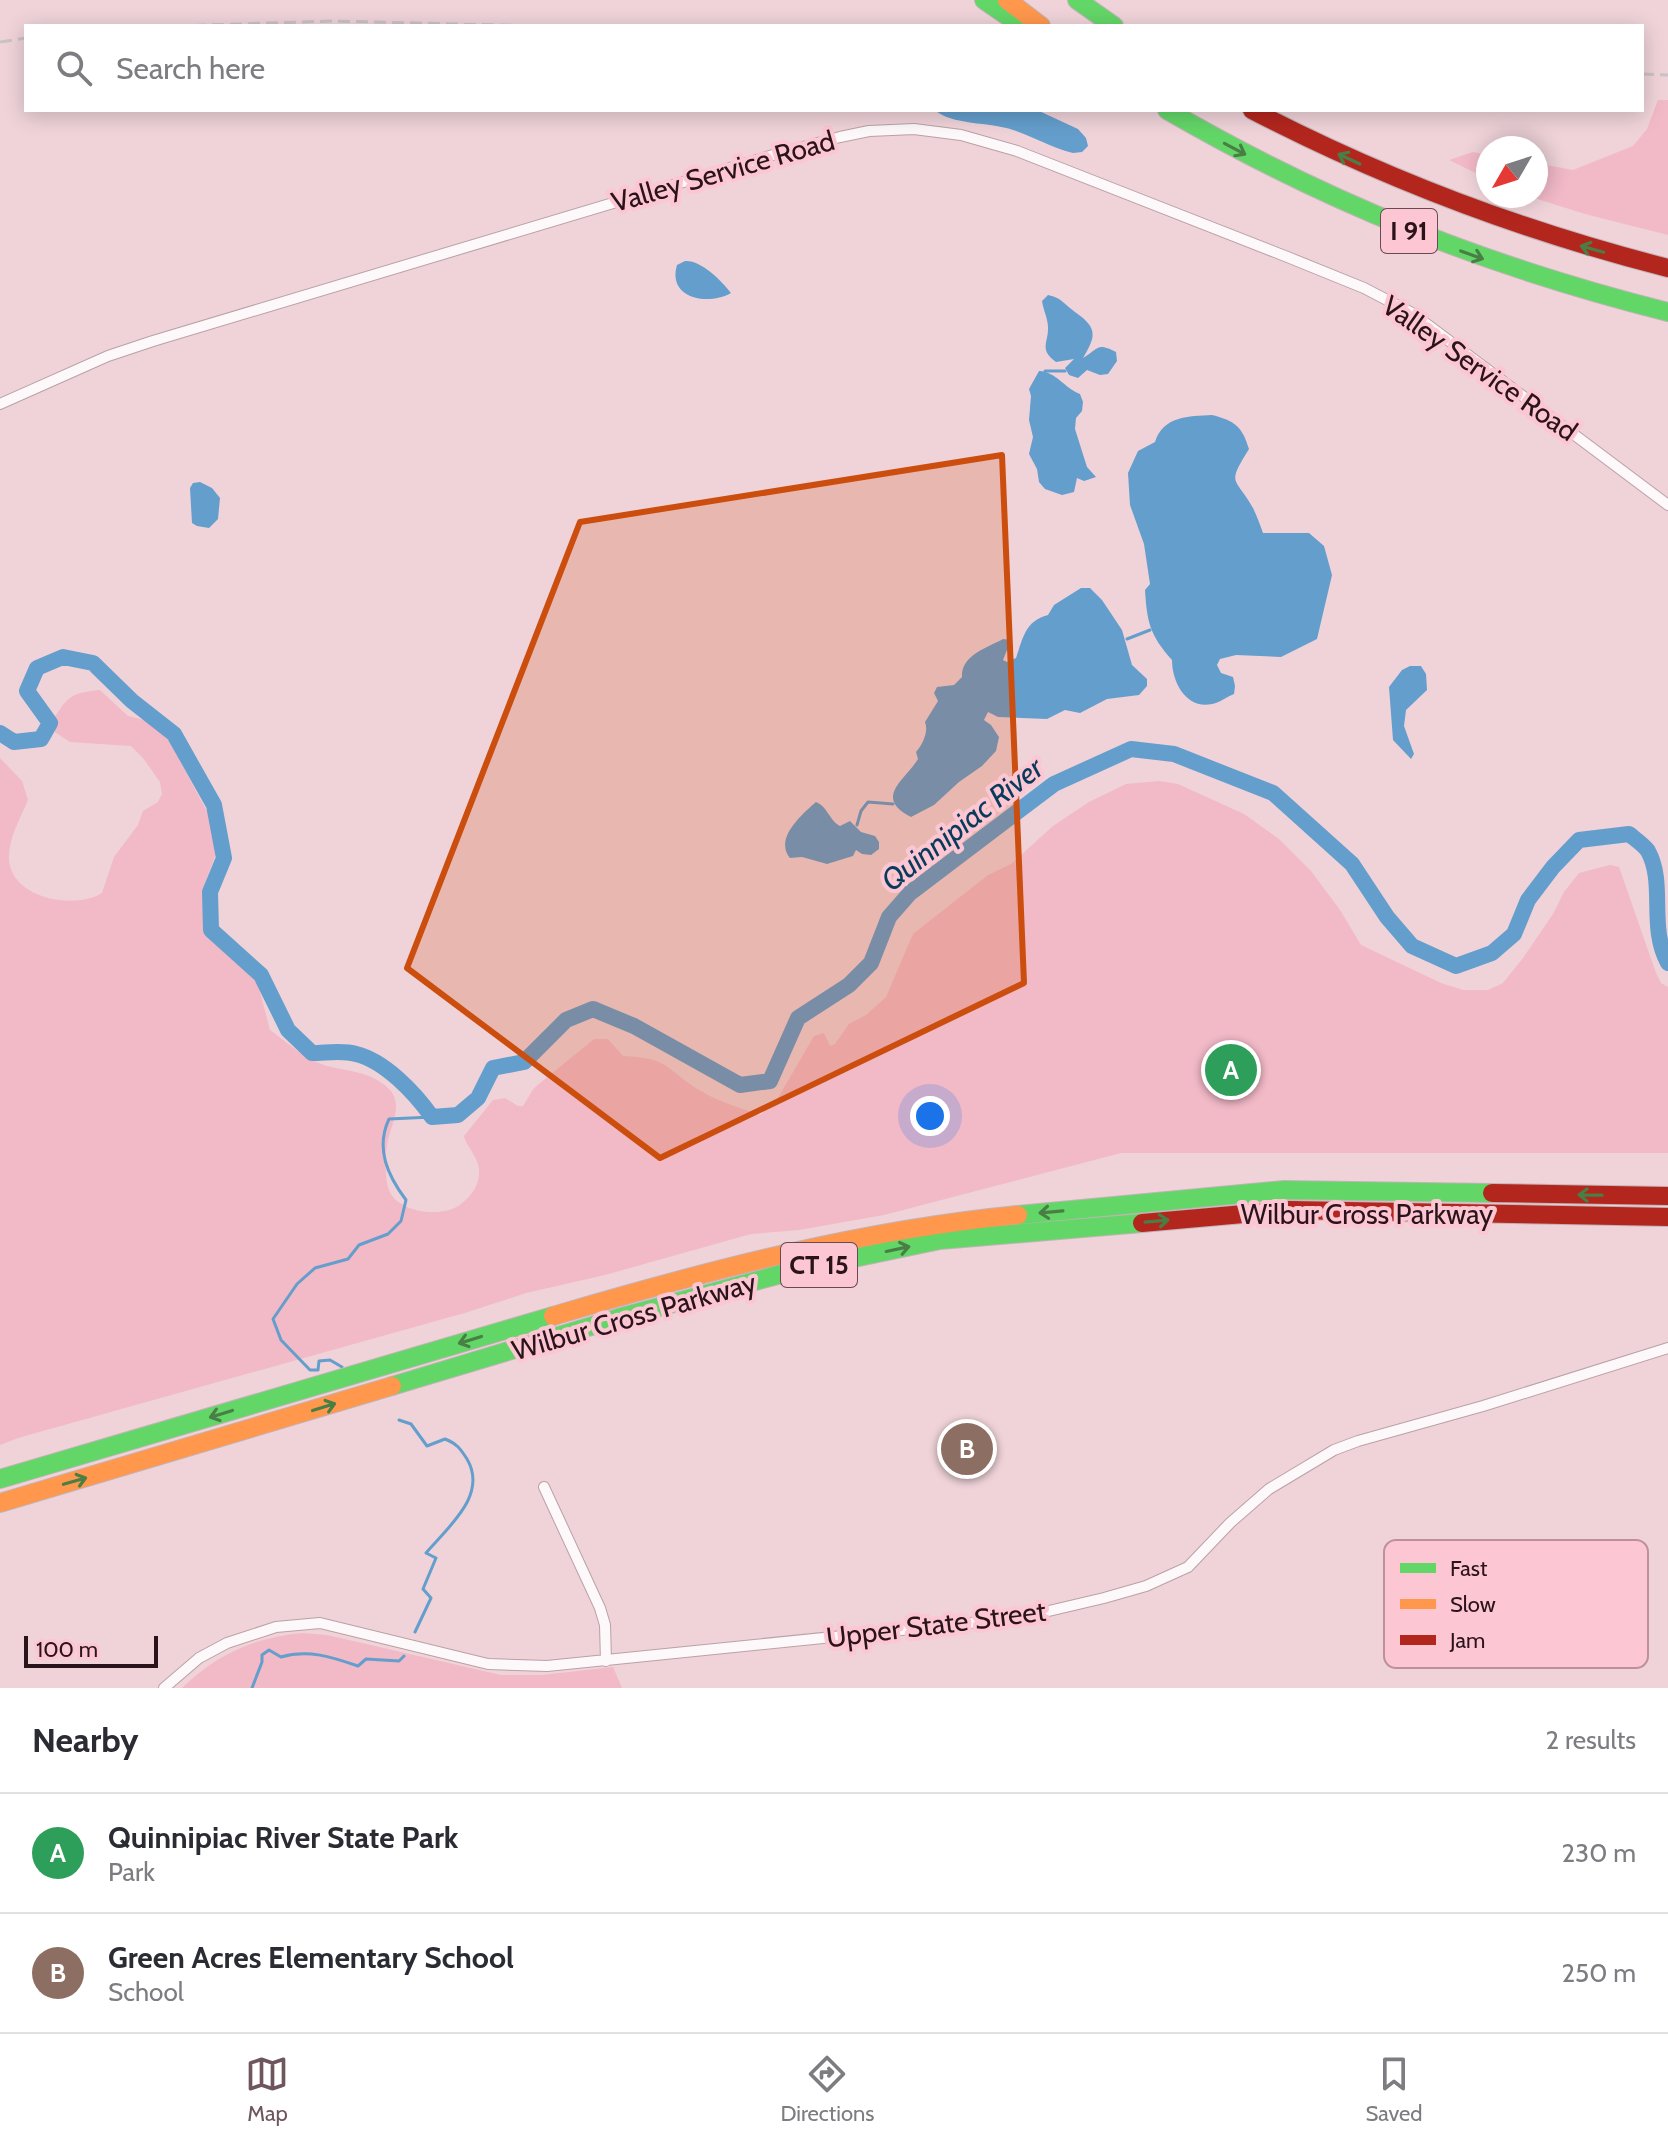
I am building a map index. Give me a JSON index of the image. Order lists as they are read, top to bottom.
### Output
{
  "streets": {
    "highway": ["I 91", "Wilbur Cross Parkway", "CT 15"],
    "street": ["Valley Service Road", "Upper State Street"]
  },
  "water": ["Quinnipiac River"],
  "legend": ["Fast", "Slow", "Jam"],
  "scale_bar": "100 m",
  "north": "bottom left",
  "page": {
    "search": "Search here",
    "pins": ["A", "B"],
    "scale": "100 m",
    "heading": ["Nearby", "2 results"],
    "list": [
      {
        "mark": "A",
        "name": "Quinnipiac River State Park",
        "note": "Park",
        "value": "230 m"
      },
      {
        "mark": "B",
        "name": "Green Acres Elementary School",
        "note": "School",
        "value": "250 m"
      }
    ],
    "nav": ["Map", "Directions", "Saved"]
  }
}
